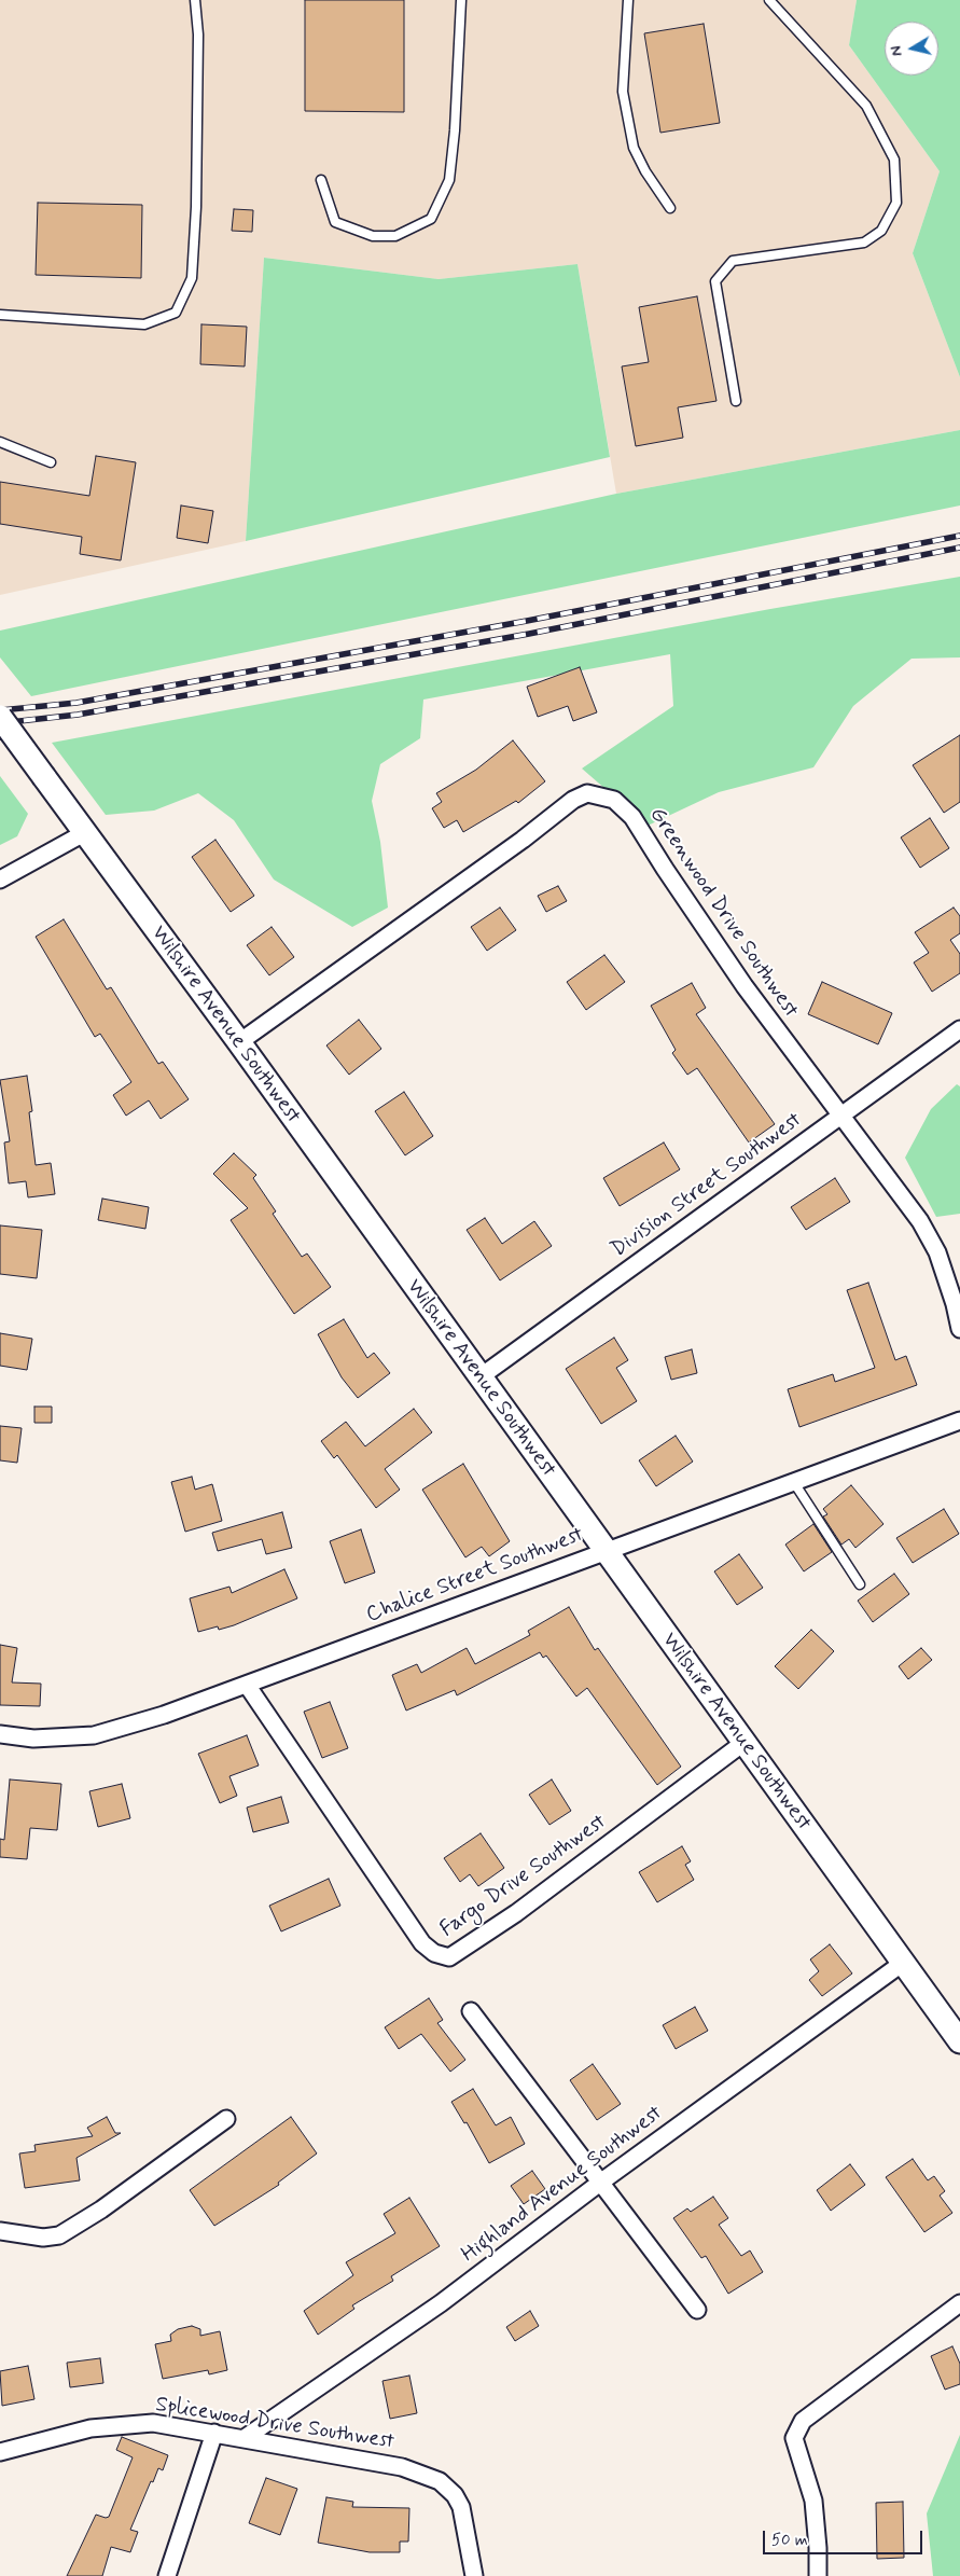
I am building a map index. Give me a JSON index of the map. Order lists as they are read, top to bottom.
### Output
{
  "streets": {
    "street": [
      "Greenwood Drive Southwest",
      "Wilshire Avenue Southwest",
      "Division Street Southwest",
      "Chalice Street Southwest",
      "Fargo Drive Southwest",
      "Highland Avenue Southwest",
      "Splicewood Drive Southwest"
    ]
  },
  "crossings": [
    ["Greenwood Drive Southwest", "Wilshire Avenue Southwest"],
    ["Greenwood Drive Southwest", "Division Street Southwest"],
    ["Wilshire Avenue Southwest", "Division Street Southwest"],
    ["Wilshire Avenue Southwest", "Chalice Street Southwest"],
    ["Wilshire Avenue Southwest", "Fargo Drive Southwest"],
    ["Wilshire Avenue Southwest", "Highland Avenue Southwest"],
    ["Chalice Street Southwest", "Fargo Drive Southwest"],
    ["Highland Avenue Southwest", "Splicewood Drive Southwest"]
  ],
  "scale_bar": "50 m",
  "north": "left"
}
